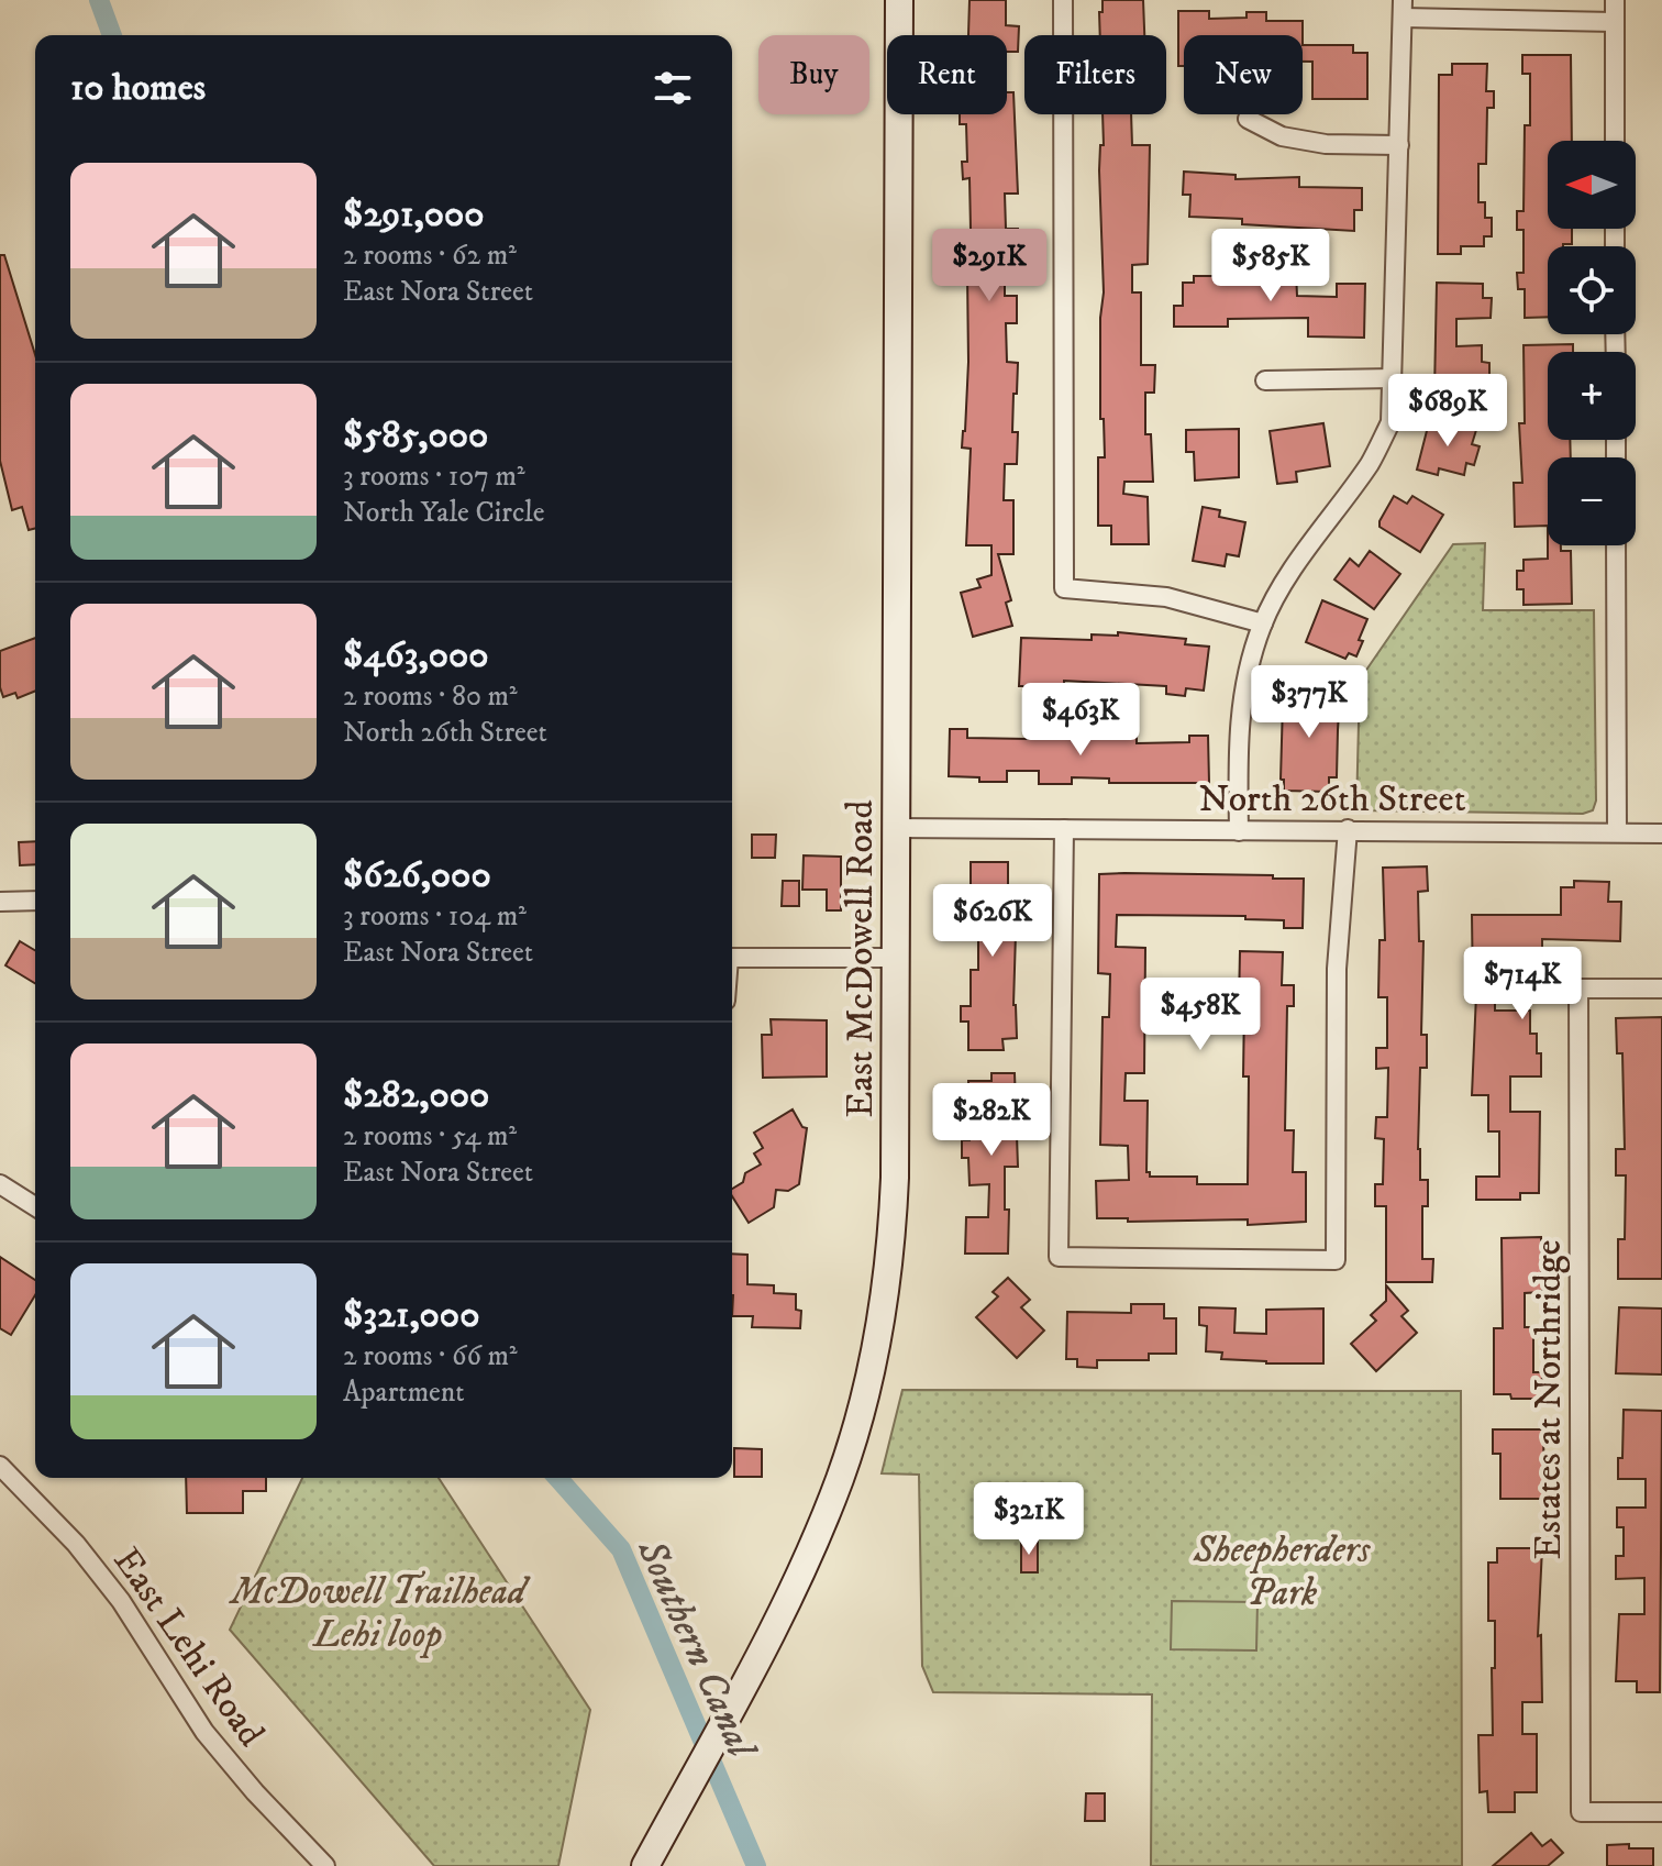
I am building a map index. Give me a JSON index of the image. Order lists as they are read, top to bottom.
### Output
{
  "streets": {
    "main road": ["East McDowell Road"],
    "street": ["North 26th Street", "Estates at Northridge", "East Lehi Road"]
  },
  "crossings": [
    ["North 26th Street", "East McDowell Road"]
  ],
  "water": ["Southern Canal"],
  "parks": ["Sheepherders Park", "McDowell Trailhead Lehi loop"],
  "north": "left",
  "page": {
    "chip": [
      "Buy",
      "Rent",
      "Filters",
      "New"
    ],
    "heading": "10 homes",
    "map_buttons": ["+", "−"],
    "list": [
      {
        "name": "$291,000",
        "note": "2 rooms · 62 m² · East Nora Street"
      },
      {
        "name": "$585,000",
        "note": "3 rooms · 107 m² · North Yale Circle"
      },
      {
        "name": "$463,000",
        "note": "2 rooms · 80 m² · North 26th Street"
      },
      {
        "name": "$626,000",
        "note": "3 rooms · 104 m² · East Nora Street"
      },
      {
        "name": "$282,000",
        "note": "2 rooms · 54 m² · East Nora Street"
      },
      {
        "name": "$321,000",
        "note": "2 rooms · 66 m² · Apartment"
      }
    ],
    "price": [
      "$291K",
      "$585K",
      "$689K",
      "$377K",
      "$463K",
      "$626K",
      "$714K",
      "$458K",
      "$282K",
      "$321K"
    ]
  }
}
